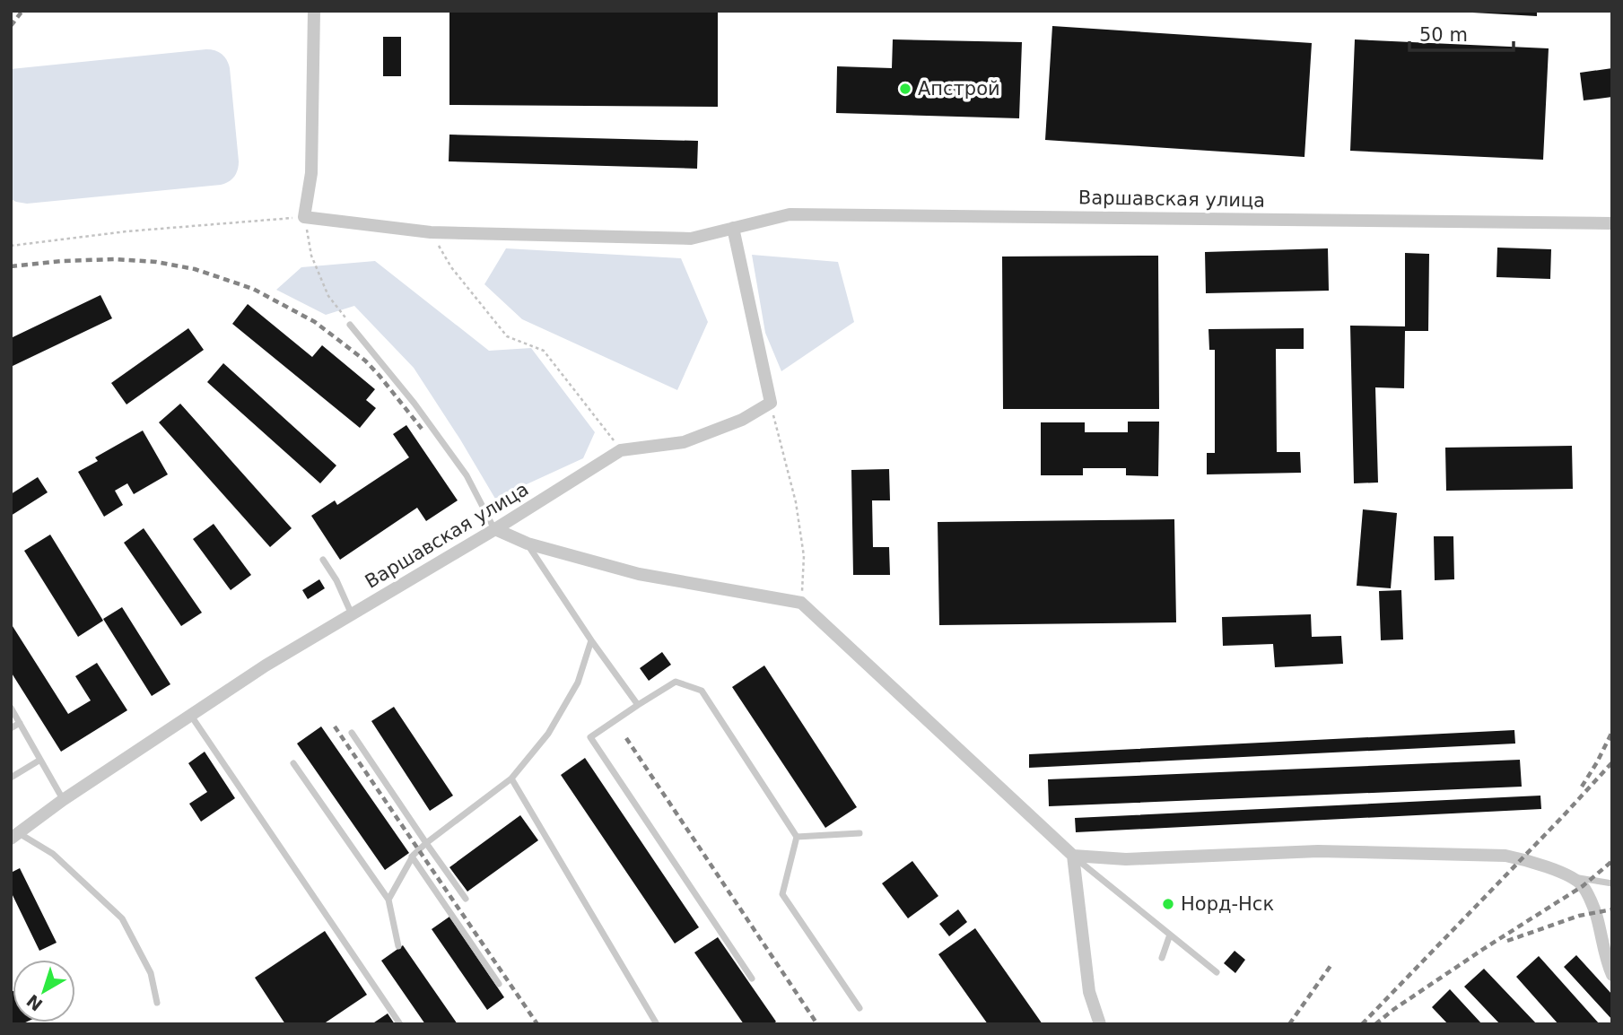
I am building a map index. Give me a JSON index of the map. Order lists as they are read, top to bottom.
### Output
{
  "streets": {
    "street": ["Варшавская улица"]
  },
  "places": ["Апстрой", "Норд-Нск"],
  "scale_bar": "50 m",
  "north": "bottom left"
}
